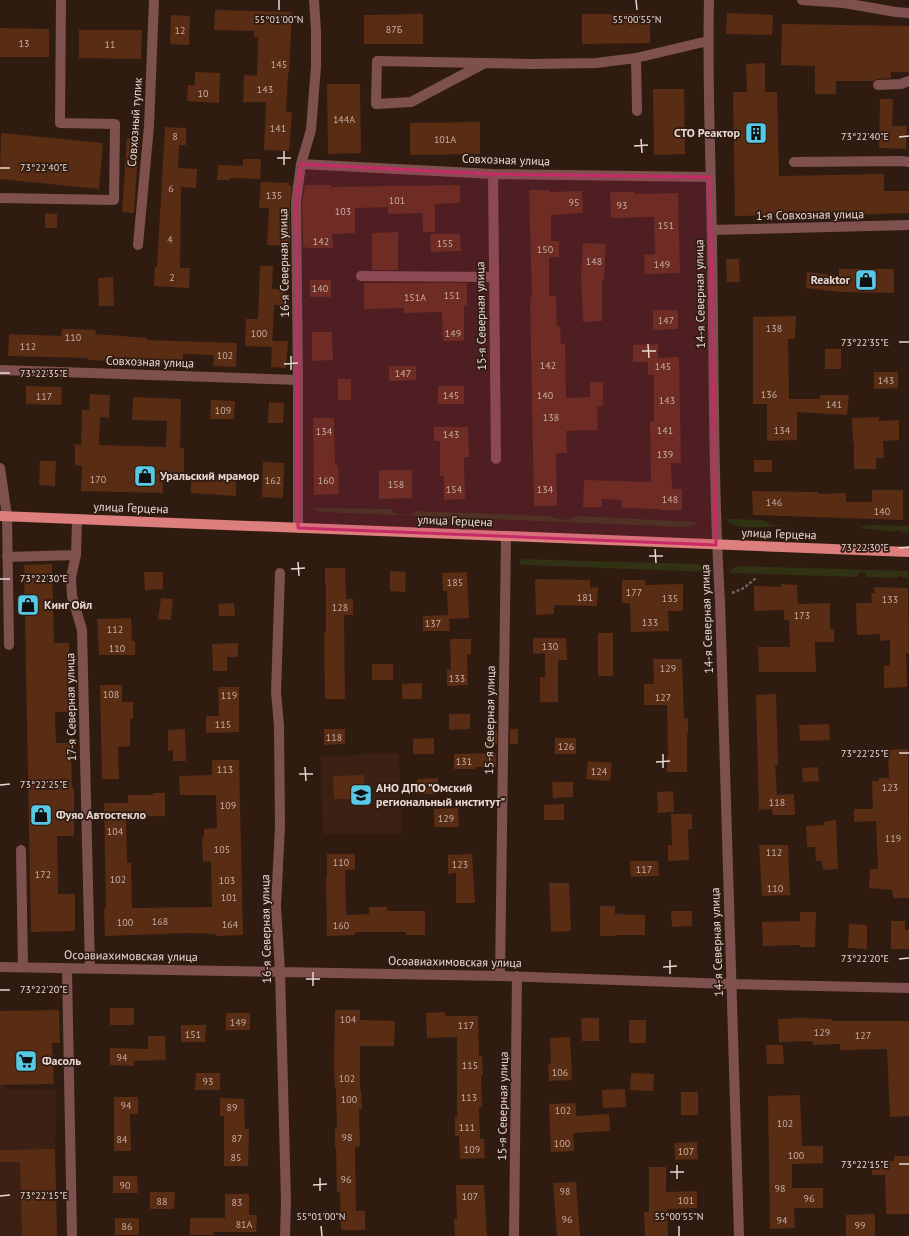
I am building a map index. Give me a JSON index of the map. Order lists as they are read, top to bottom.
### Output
{
  "streets": {
    "main road": ["улица Герцена"],
    "street": [
      "Совхозный тупик",
      "Совхозная улица",
      "1-я Совхозная улица",
      "16-я Северная улица",
      "14-я Северная улица",
      "15-я Северная улица",
      "17-я Северная улица",
      "Осоавиахимовская улица"
    ]
  },
  "crossings": [
    ["Совхозная улица", "16-я Северная улица"],
    ["Совхозная улица", "14-я Северная улица"],
    ["Совхозная улица", "15-я Северная улица"],
    ["1-я Совхозная улица", "14-я Северная улица"],
    ["16-я Северная улица", "улица Герцена"],
    ["16-я Северная улица", "Осоавиахимовская улица"],
    ["14-я Северная улица", "улица Герцена"],
    ["14-я Северная улица", "Осоавиахимовская улица"],
    ["15-я Северная улица", "улица Герцена"],
    ["15-я Северная улица", "Осоавиахимовская улица"],
    ["улица Герцена", "17-я Северная улица"],
    ["17-я Северная улица", "Осоавиахимовская улица"]
  ],
  "places": {
    "building": ["СТО Реактор"],
    "shop": [
      "Reaktor",
      "Уральский мрамор",
      "Кинг Ойл",
      "Фуяо Автостекло"
    ],
    "school or university": ["АНО ДПО \"Омский региональный институт\""],
    "supermarket": ["Фасоль"]
  },
  "house_numbers": [
    "87Б",
    "12",
    "13",
    "11",
    "145",
    "143",
    "10",
    "144А",
    "141",
    "8",
    "101А",
    "6",
    "135",
    "101",
    "95",
    "93",
    "103",
    "151",
    "4",
    "142",
    "155",
    "150",
    "148",
    "149",
    "2",
    "140",
    "151",
    "151А",
    "147",
    "138",
    "100",
    "149",
    "110",
    "112",
    "102",
    "142",
    "145",
    "147",
    "143",
    "136",
    "145",
    "140",
    "117",
    "143",
    "141",
    "109",
    "138",
    "141",
    "134",
    "134",
    "143",
    "139",
    "170",
    "162",
    "160",
    "158",
    "154",
    "134",
    "148",
    "146",
    "140",
    "185",
    "177",
    "181",
    "135",
    "133",
    "128",
    "173",
    "133",
    "137",
    "112",
    "130",
    "110",
    "129",
    "133",
    "108",
    "119",
    "127",
    "115",
    "118",
    "126",
    "131",
    "113",
    "124",
    "123",
    "118",
    "109",
    "129",
    "104",
    "119",
    "105",
    "112",
    "110",
    "123",
    "117",
    "172",
    "102",
    "103",
    "110",
    "101",
    "168",
    "100",
    "164",
    "160",
    "104",
    "149",
    "117",
    "129",
    "151",
    "127",
    "94",
    "115",
    "106",
    "102",
    "93",
    "113",
    "100",
    "94",
    "89",
    "102",
    "102",
    "111",
    "98",
    "87",
    "84",
    "100",
    "109",
    "107",
    "100",
    "85",
    "96",
    "90",
    "98",
    "98",
    "107",
    "96",
    "101",
    "88",
    "83",
    "96",
    "94",
    "81А",
    "99",
    "86"
  ],
  "coordinates": [
    "55°01'00\"N",
    "55°00'55\"N",
    "73°22'40\"E",
    "73°22'35\"E",
    "73°22'30\"E",
    "73°22'25\"E",
    "73°22'20\"E",
    "73°22'15\"E"
  ]
}
